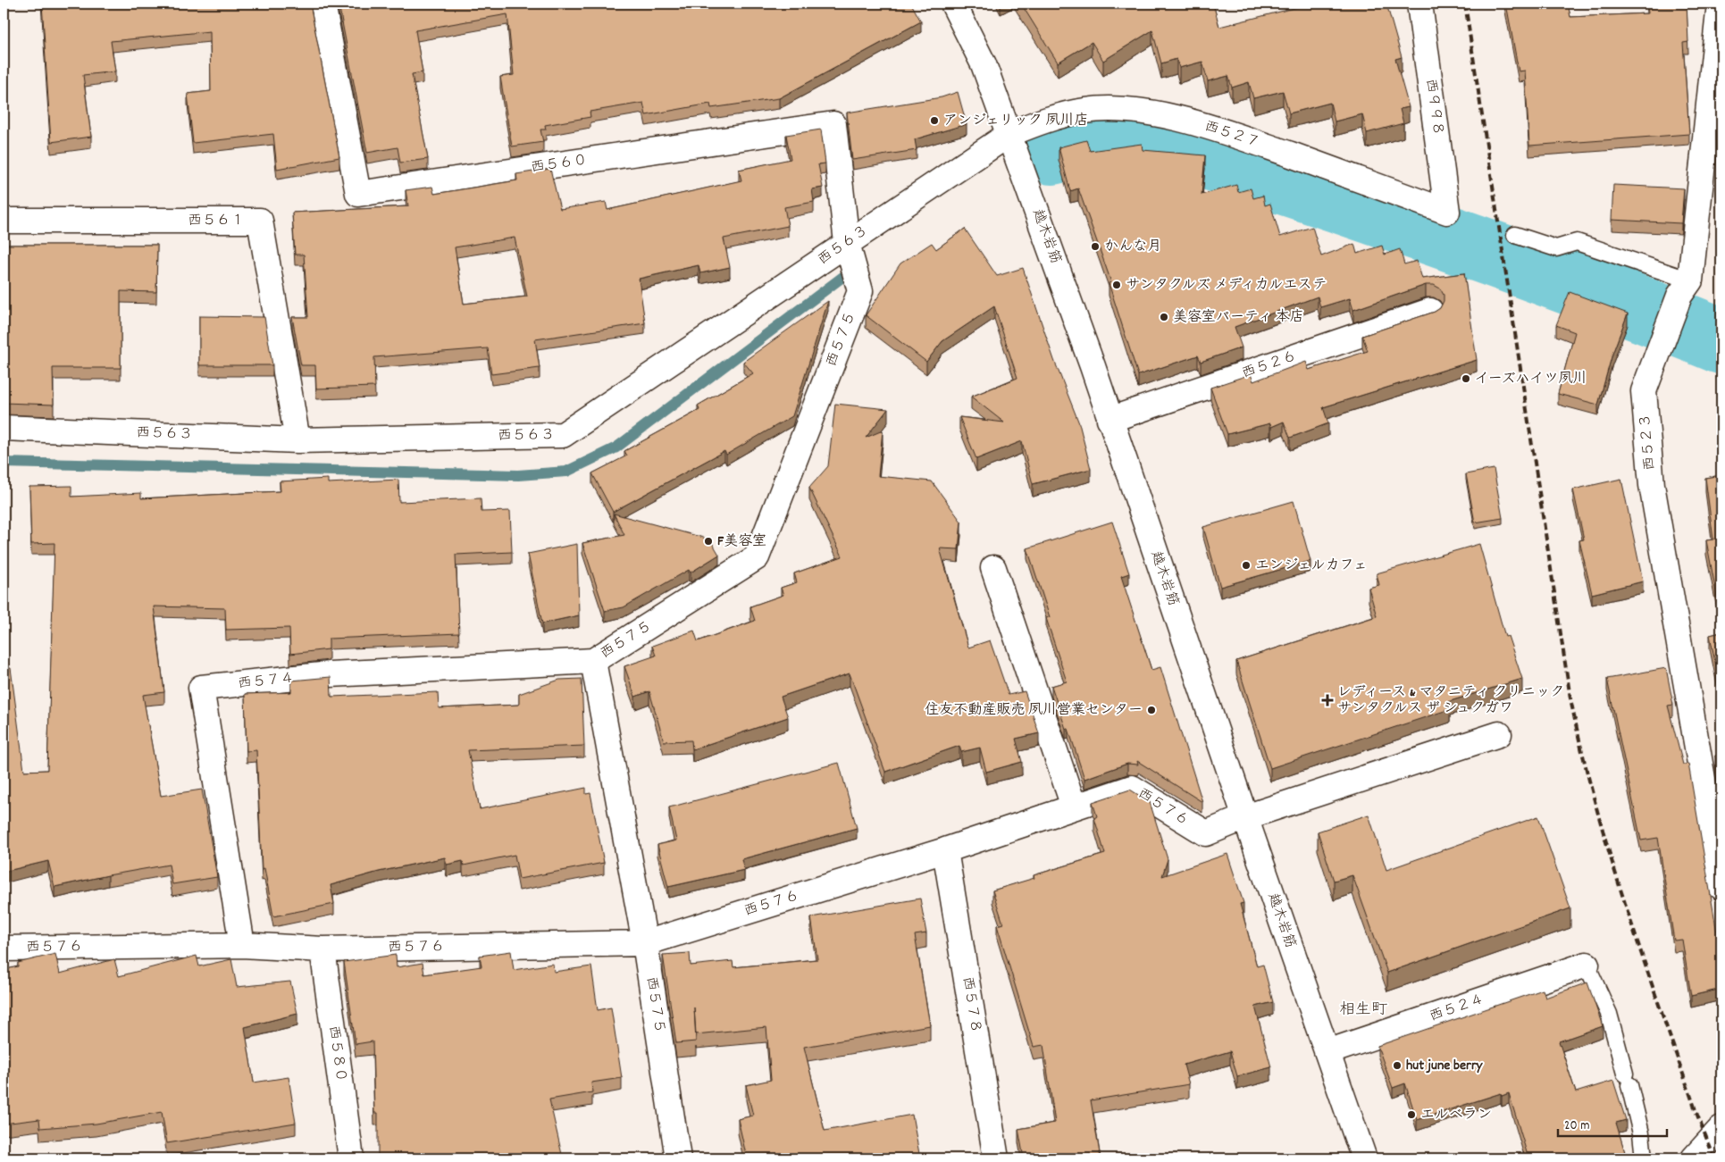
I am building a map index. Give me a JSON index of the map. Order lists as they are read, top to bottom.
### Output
{
  "streets": {
    "street": [
      "西９９８",
      "西５２７",
      "西５６０",
      "西５６１",
      "越木岩筋",
      "西５６３",
      "西５７５",
      "西５２６",
      "西５２３",
      "西５７４",
      "西５７６",
      "西５７８",
      "西５２４",
      "西５８０"
    ]
  },
  "crossings": [
    ["西９９８", "西５２７"],
    ["西５２７", "越木岩筋"],
    ["西５２７", "西５６３"],
    ["西５６０", "西５６３"],
    ["西５６０", "西５７５"],
    ["西５６１", "西５６３"],
    ["越木岩筋", "西５６３"],
    ["越木岩筋", "西５２６"],
    ["越木岩筋", "西５７６"],
    ["越木岩筋", "西５２４"],
    ["西５６３", "西５７５"],
    ["西５７５", "西５７４"],
    ["西５７５", "西５７６"],
    ["西５７４", "西５７６"],
    ["西５７６", "西５７８"],
    ["西５７６", "西５８０"]
  ],
  "districts": ["相生町"],
  "places": {
    "other": [
      "アンジェリック 夙川店",
      "かんな月",
      "サンタクルズ メディカルエステ",
      "美容室パーティ 本店",
      "イーズハイツ夙川",
      "F美容室",
      "エンジェルカフェ",
      "住友不動産販売 夙川営業センター",
      "hut june berry",
      "エルベラン"
    ],
    "health": ["レディース & マタニティ クリニック サンタクルス ザ シュクガワ"]
  },
  "scale_bar": "20 m"
}
